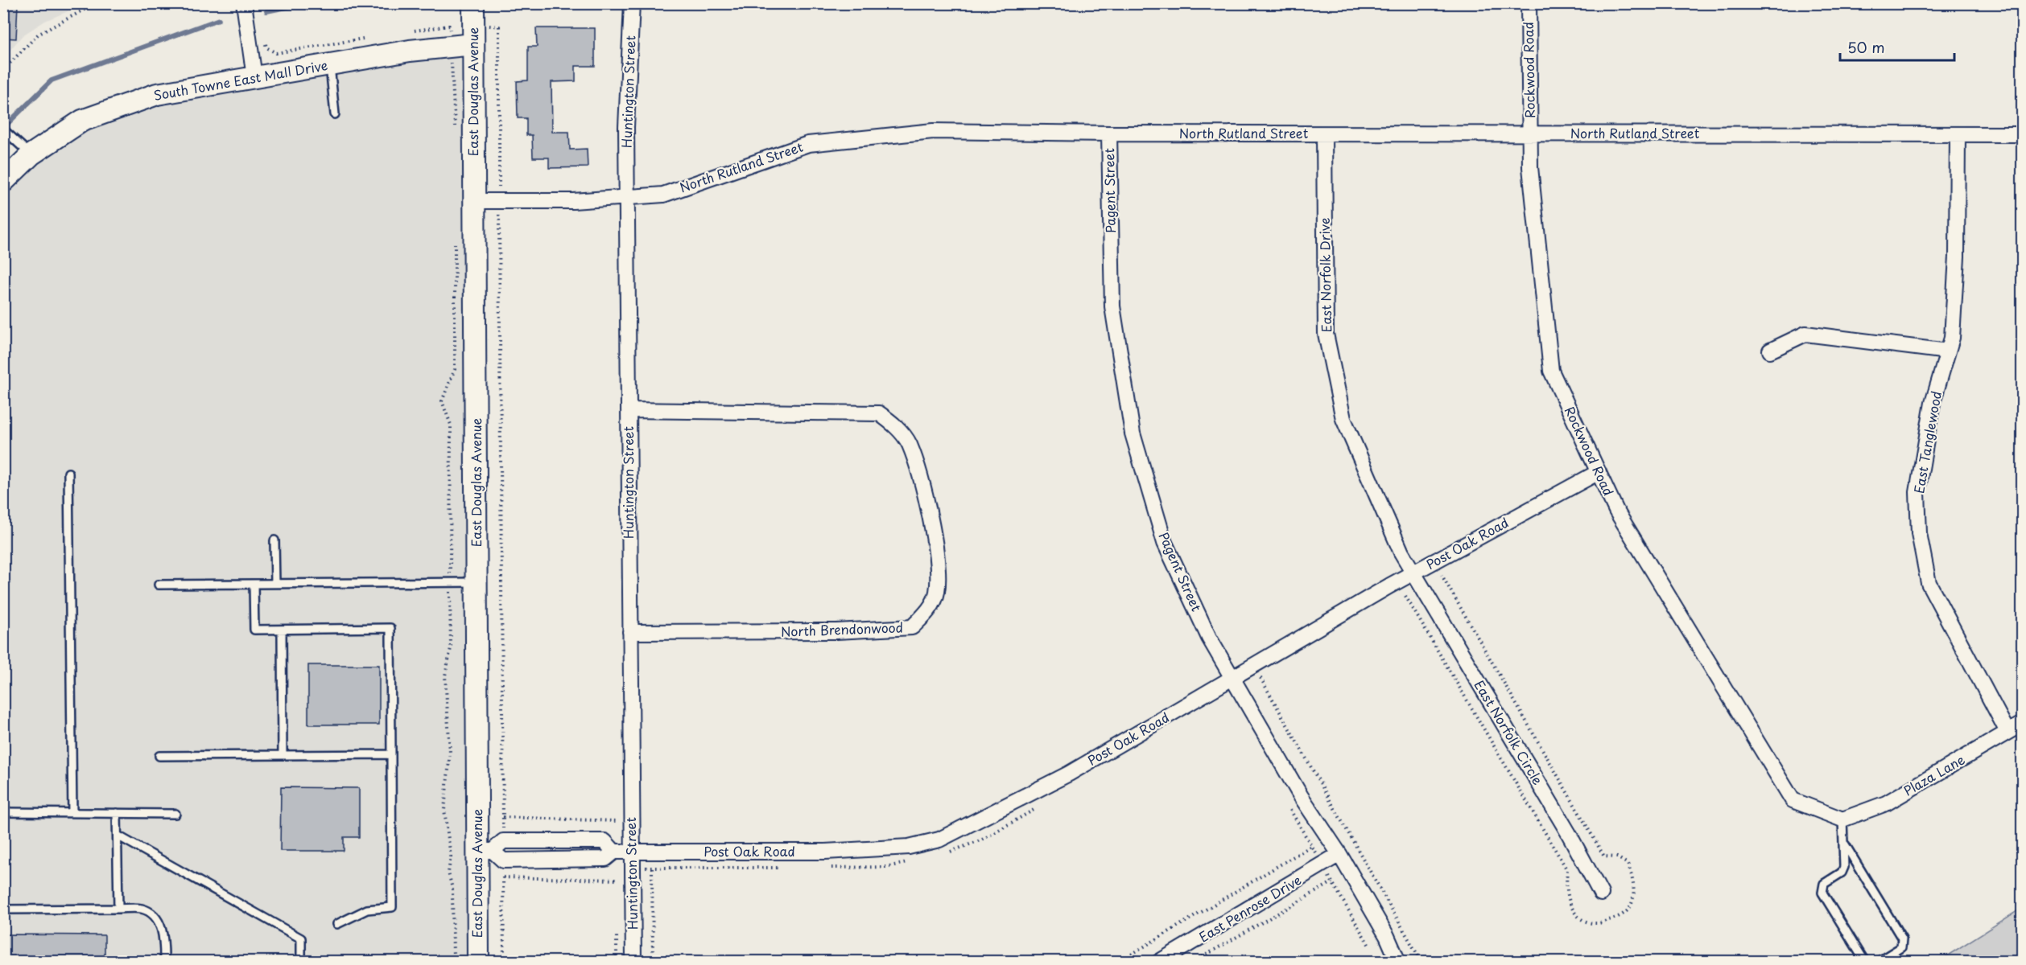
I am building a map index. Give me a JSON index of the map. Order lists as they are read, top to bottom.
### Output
{
  "streets": {
    "street": [
      "Rockwood Road",
      "South Towne East Mall Drive",
      "East Douglas Avenue",
      "Huntington Street",
      "North Rutland Street",
      "Pagent Street",
      "East Norfolk Drive",
      "East Tanglewood",
      "Post Oak Road",
      "North Brendonwood",
      "East Norfolk Circle",
      "Plaza Lane",
      "East Penrose Drive"
    ]
  },
  "crossings": [
    ["Rockwood Road", "North Rutland Street"],
    ["Rockwood Road", "Post Oak Road"],
    ["Rockwood Road", "Plaza Lane"],
    ["South Towne East Mall Drive", "East Douglas Avenue"],
    ["East Douglas Avenue", "North Rutland Street"],
    ["East Douglas Avenue", "Post Oak Road"],
    ["Huntington Street", "North Rutland Street"],
    ["Huntington Street", "Post Oak Road"],
    ["Huntington Street", "North Brendonwood"],
    ["North Rutland Street", "Pagent Street"],
    ["North Rutland Street", "East Norfolk Drive"],
    ["North Rutland Street", "East Tanglewood"],
    ["Pagent Street", "Post Oak Road"],
    ["Pagent Street", "East Penrose Drive"],
    ["East Norfolk Drive", "Post Oak Road"],
    ["East Norfolk Drive", "East Norfolk Circle"],
    ["East Tanglewood", "Plaza Lane"],
    ["Post Oak Road", "East Norfolk Circle"]
  ],
  "scale_bar": "50 m"
}
